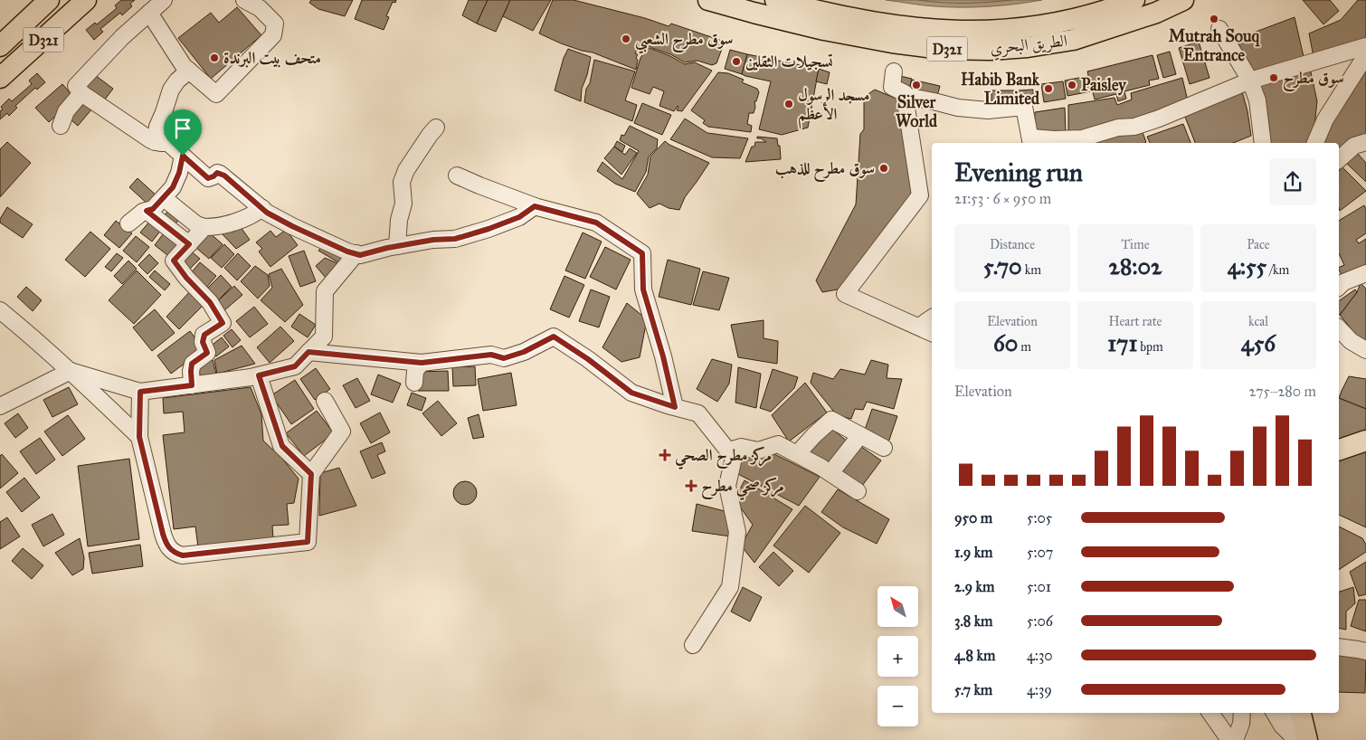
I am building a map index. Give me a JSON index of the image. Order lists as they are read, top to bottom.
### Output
{
  "streets": {
    "main road": ["D321", "الطريق البحري"]
  },
  "places": {
    "other": [
      "Mutrah Souq Entrance",
      "سوق مطرح الشعبي",
      "متحف بيت البرندة",
      "تسجيلات الثقلين",
      "سوق مطرح",
      "Silver World",
      "Paisley",
      "Habib Bank Limited",
      "مسجد الرسول الأعظم",
      "سوق مطرح للذهب"
    ],
    "health": ["مركز مطرح الصحي", "مركز صحي مطرح"]
  },
  "north": "top left",
  "page": {
    "heading": ["Evening run", "21:53 · 6 × 950 m"],
    "stats": [
      ["Distance", "5.70 km"],
      ["Time", "28:02"],
      ["Pace", "4:55 /km"],
      ["Elevation", "60 m"],
      ["Heart rate", "171 bpm"],
      ["kcal", "456"]
    ],
    "chart": ["Elevation", "275–280 m"],
    "list": [
      {
        "name": "950 m",
        "note": "5:05"
      },
      {
        "name": "1.9 km",
        "note": "5:07"
      },
      {
        "name": "2.9 km",
        "note": "5:01"
      },
      {
        "name": "3.8 km",
        "note": "5:06"
      },
      {
        "name": "4.8 km",
        "note": "4:30"
      },
      {
        "name": "5.7 km",
        "note": "4:39"
      }
    ],
    "map_buttons": ["+", "−"]
  }
}
